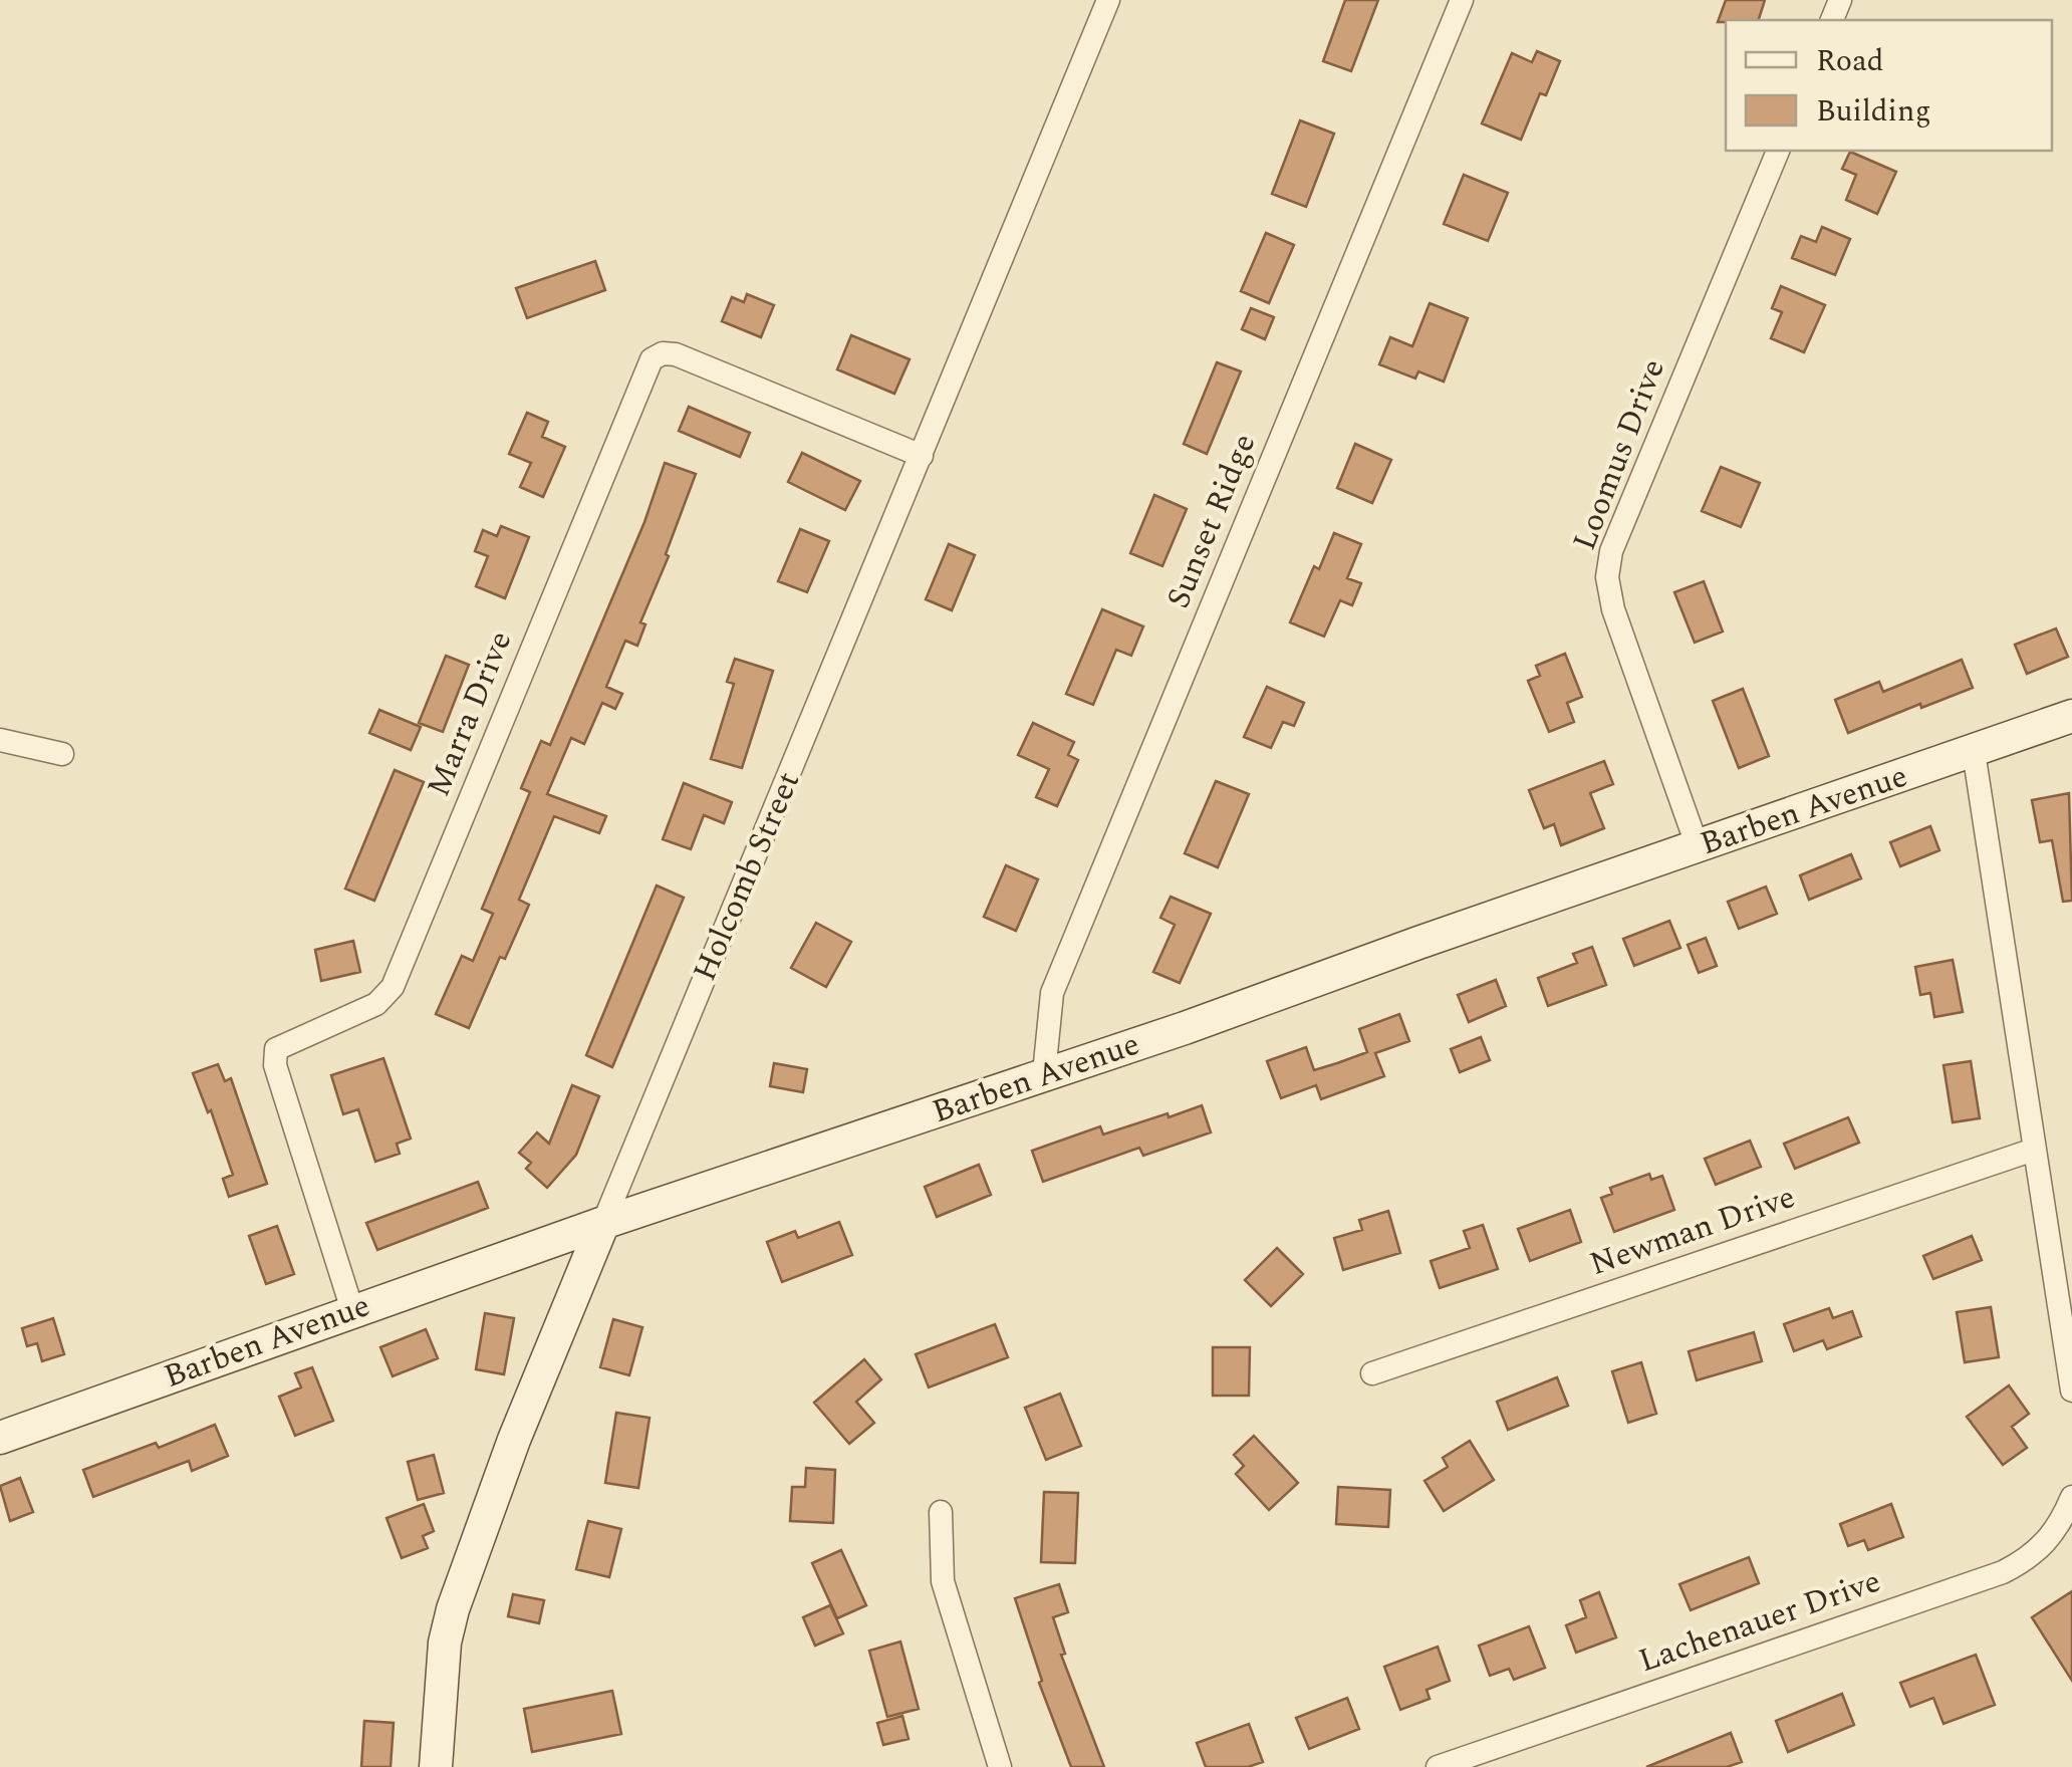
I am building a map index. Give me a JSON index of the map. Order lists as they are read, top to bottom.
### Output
{
  "streets": {
    "street": [
      "Loomus Drive",
      "Sunset Ridge",
      "Marra Drive",
      "Barben Avenue",
      "Holcomb Street",
      "Newman Drive",
      "Lachenauer Drive"
    ]
  },
  "crossings": [
    ["Loomus Drive", "Barben Avenue"],
    ["Sunset Ridge", "Barben Avenue"],
    ["Marra Drive", "Barben Avenue"],
    ["Marra Drive", "Holcomb Street"],
    ["Barben Avenue", "Holcomb Street"]
  ],
  "legend": ["Road", "Building"]
}
